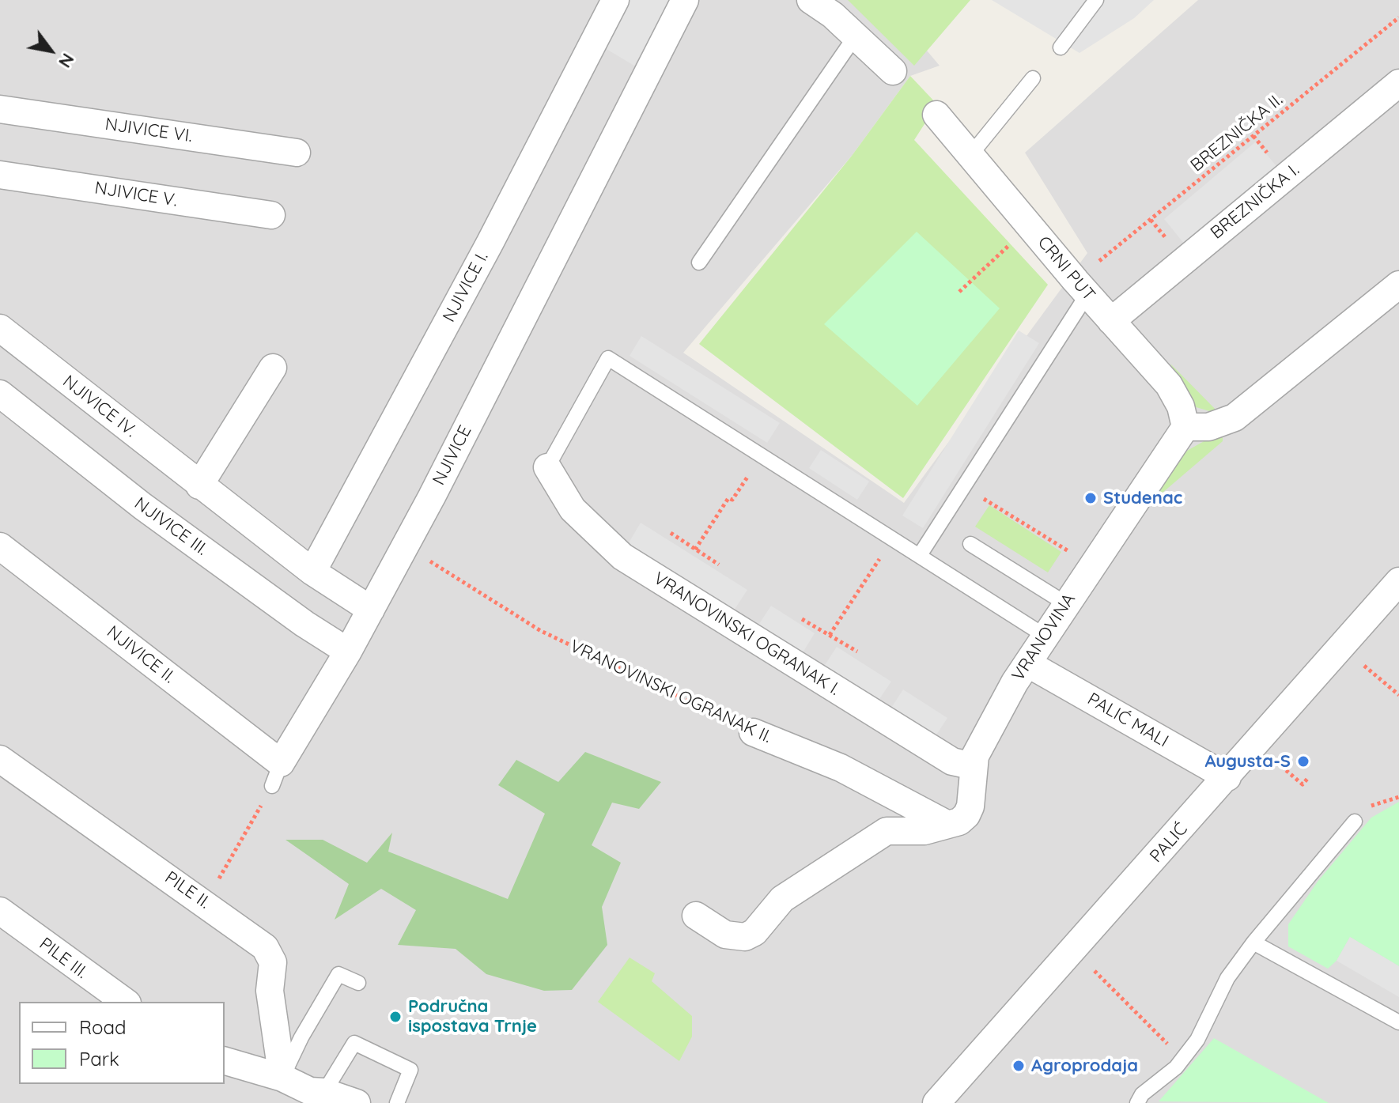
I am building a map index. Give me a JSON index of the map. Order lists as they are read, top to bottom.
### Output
{
  "streets": {
    "street": [
      "NJIVICE VI.",
      "NJIVICE V.",
      "BREZNIČKA I.",
      "CRNI PUT",
      "NJIVICE I.",
      "NJIVICE IV.",
      "NJIVICE",
      "NJIVICE III.",
      "VRANOVINSKI OGRANAK I.",
      "VRANOVINA",
      "NJIVICE II.",
      "VRANOVINSKI OGRANAK II.",
      "PALIĆ MALI",
      "PALIĆ",
      "PILE II.",
      "PILE III."
    ],
    "path": ["BREZNIČKA II."]
  },
  "crossings": [
    ["BREZNIČKA I.", "CRNI PUT"],
    ["CRNI PUT", "VRANOVINA"],
    ["NJIVICE I.", "NJIVICE IV."],
    ["NJIVICE IV.", "NJIVICE"],
    ["NJIVICE", "NJIVICE III."],
    ["NJIVICE", "NJIVICE II."],
    ["NJIVICE", "VRANOVINSKI OGRANAK II."],
    ["VRANOVINSKI OGRANAK I.", "VRANOVINA"],
    ["VRANOVINA", "VRANOVINSKI OGRANAK II."],
    ["VRANOVINA", "PALIĆ MALI"],
    ["PALIĆ MALI", "PALIĆ"]
  ],
  "places": [
    "Studenac",
    "Augusta-S",
    "Područna ispostava Trnje",
    "Agroprodaja"
  ],
  "legend": ["Road", "Park"],
  "north": "bottom right"
}
